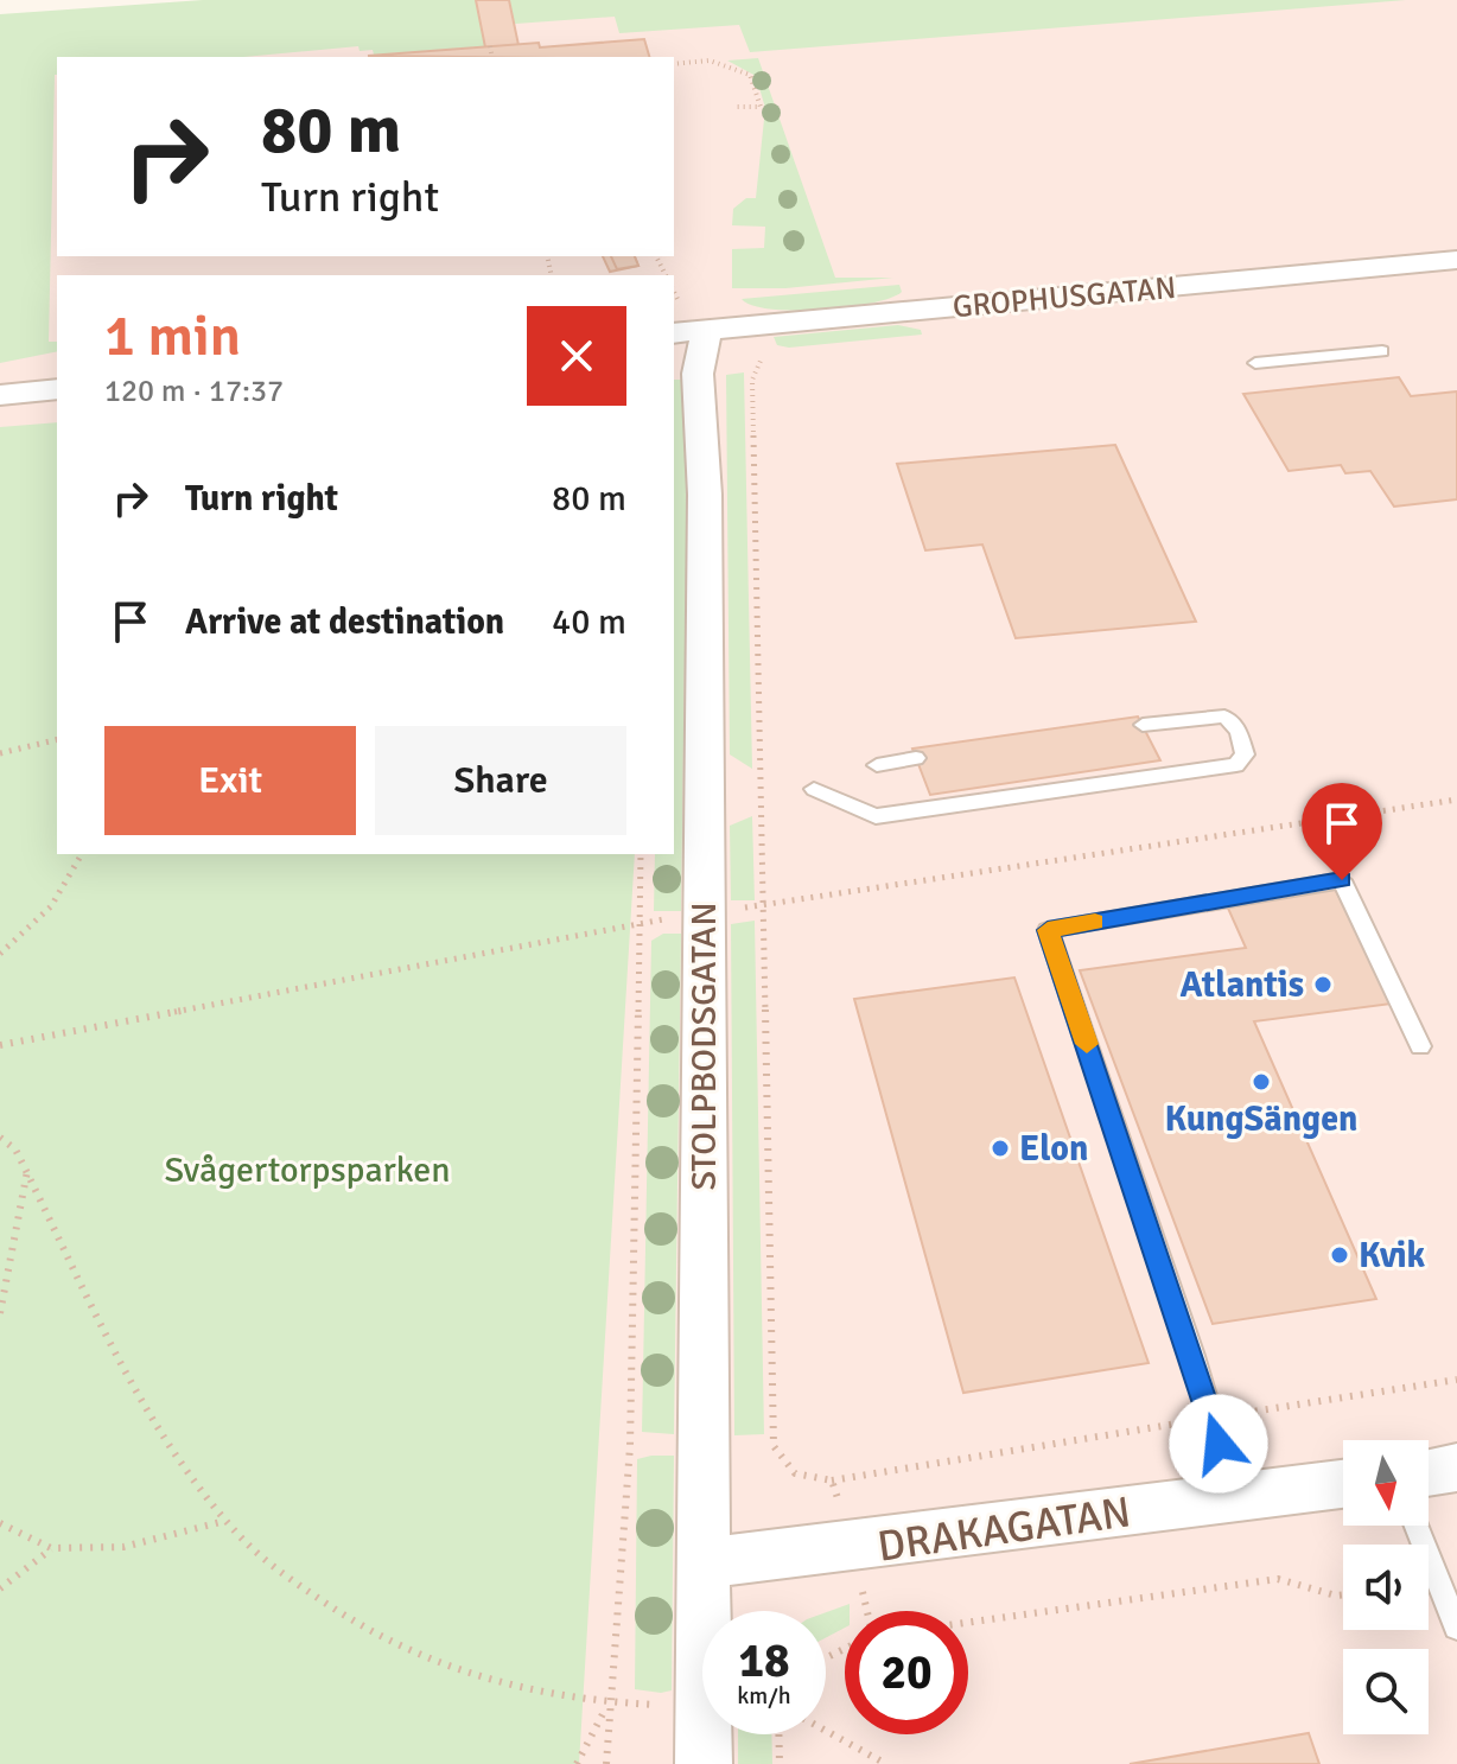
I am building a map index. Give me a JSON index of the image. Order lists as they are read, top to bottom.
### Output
{
  "streets": {
    "street": ["GROPHUSGATAN", "STOLPBODSGATAN", "DRAKAGATAN"]
  },
  "crossings": [
    ["GROPHUSGATAN", "STOLPBODSGATAN"],
    ["STOLPBODSGATAN", "DRAKAGATAN"]
  ],
  "parks": ["Svågertorpsparken"],
  "places": [
    "Atlantis",
    "KungSängen",
    "Elon",
    "Kvik"
  ],
  "north": "bottom",
  "page": {
    "turn": ["80 m", "Turn right"],
    "heading": ["1 min", "120 m · 17:37"],
    "list": [
      {
        "name": "Turn right",
        "value": "80 m"
      },
      {
        "name": "Arrive at destination",
        "value": "40 m"
      }
    ],
    "buttons": ["Exit", "Share"],
    "speed": "18 km/h",
    "limit": "20"
  }
}
